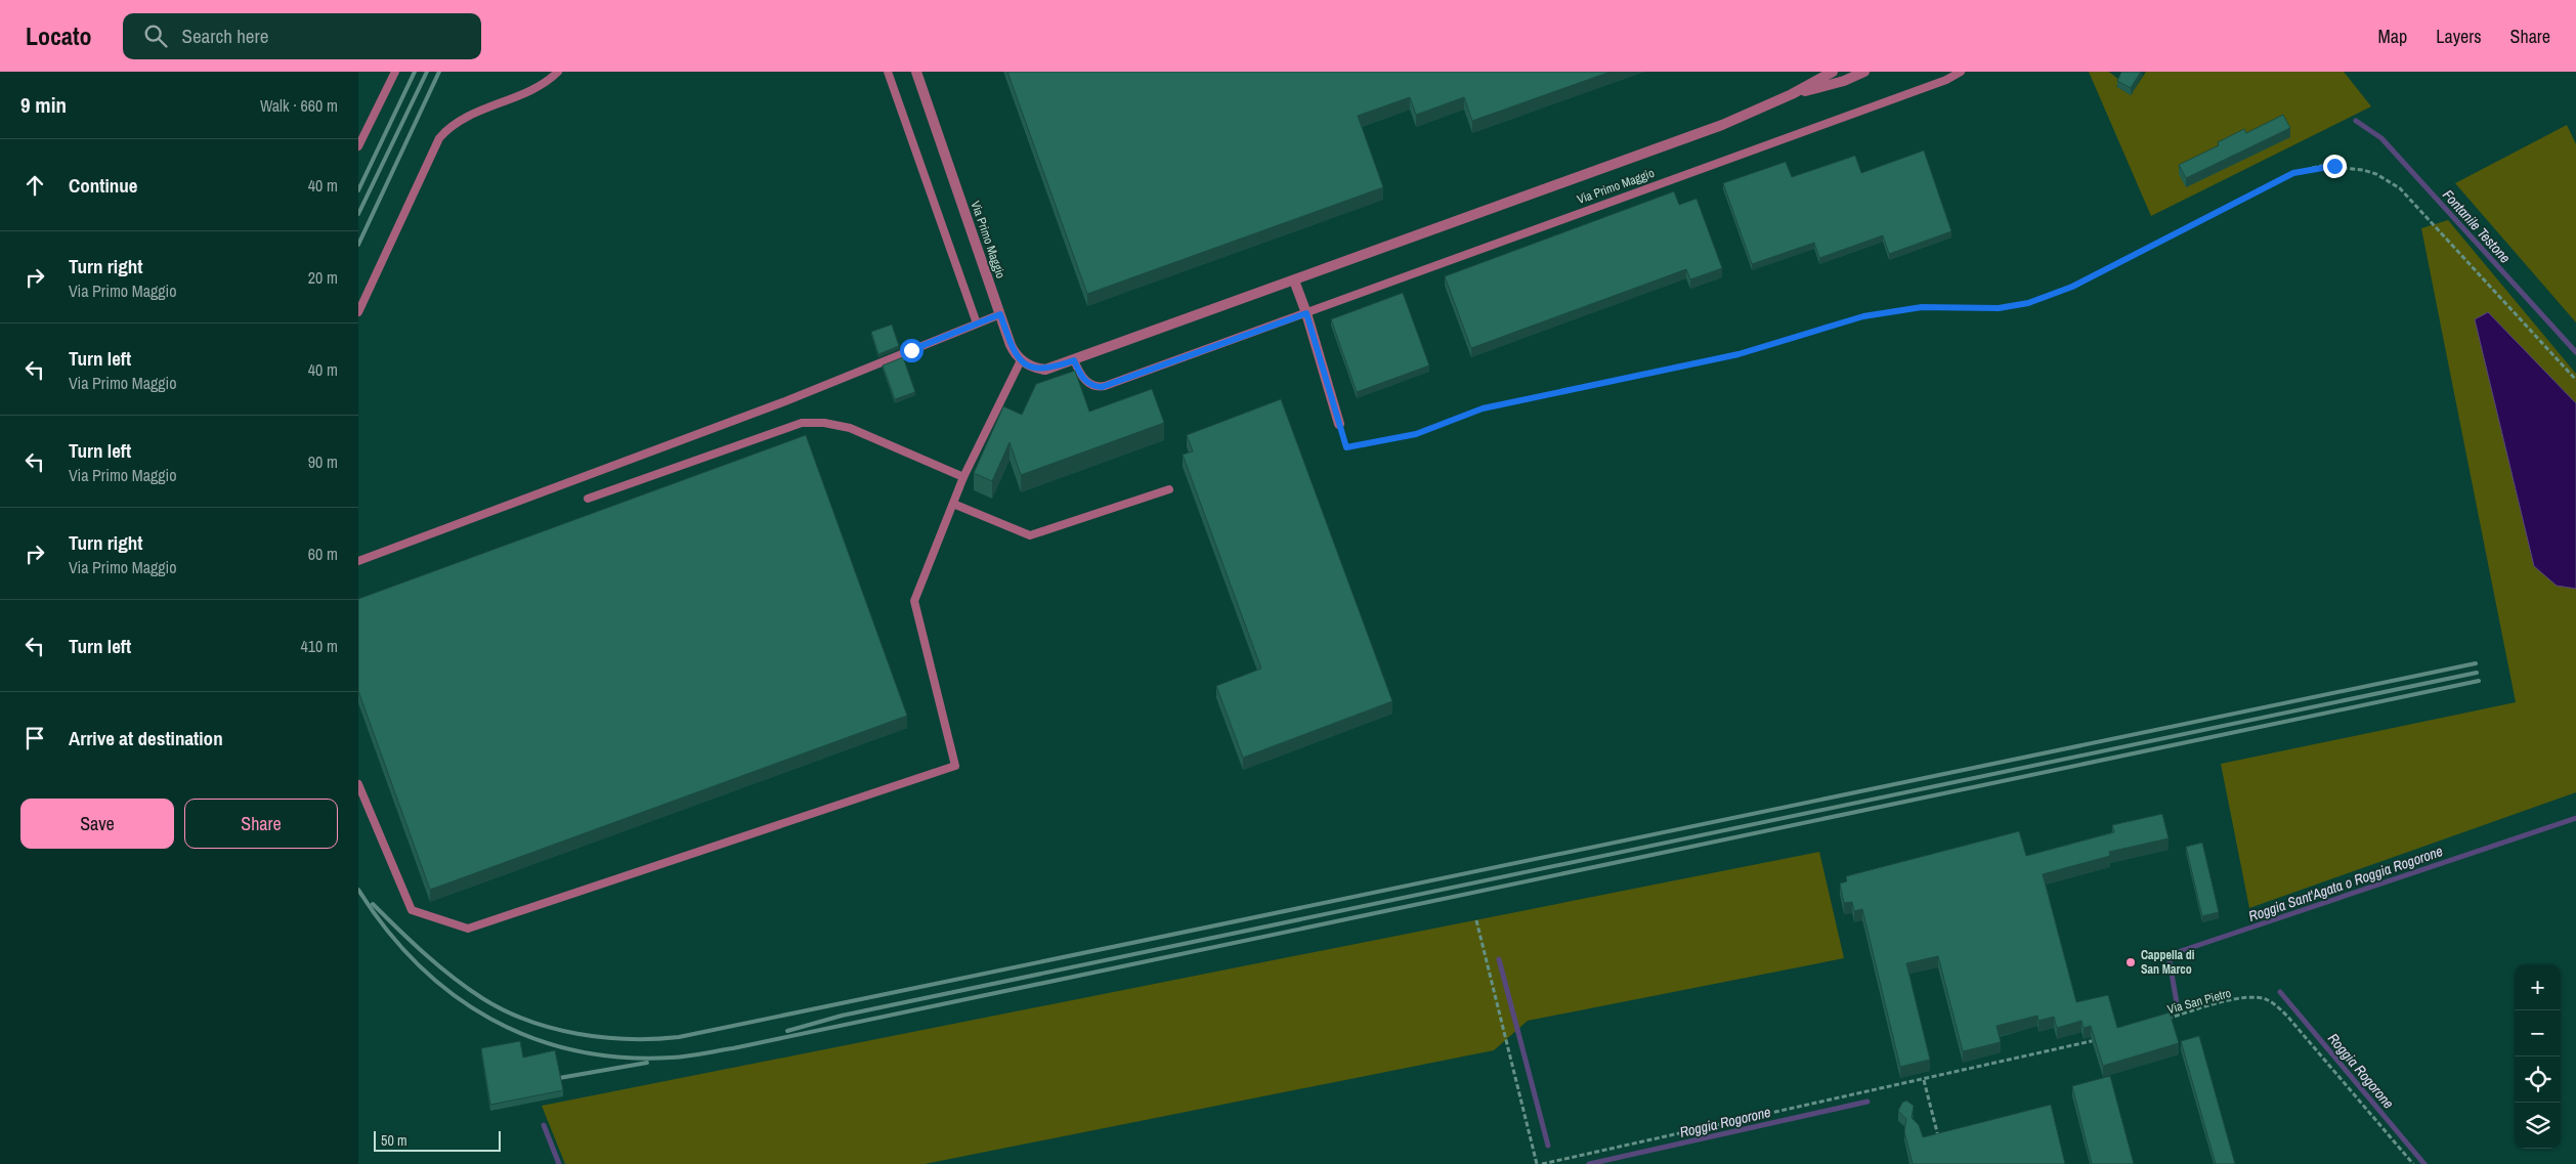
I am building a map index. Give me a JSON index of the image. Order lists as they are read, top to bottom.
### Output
{
  "streets": {
    "street": ["Via Primo Maggio"],
    "path": ["Via San Pietro"]
  },
  "water": ["Fontanile Testone", "Roggia Sant'Agata o Roggia Rogorone", "Roggia Rogorone"],
  "places": ["Cappella di San Marco"],
  "scale_bar": "50 m",
  "page": {
    "header": "Locato",
    "search": "Search here",
    "nav": ["Map", "Layers", "Share"],
    "heading": ["9 min", "Walk · 660 m"],
    "list": [
      ["Continue", "40 m"],
      ["Turn right", "Via Primo Maggio", "20 m"],
      ["Turn left", "Via Primo Maggio", "40 m"],
      ["Turn left", "Via Primo Maggio", "90 m"],
      ["Turn right", "Via Primo Maggio", "60 m"],
      ["Turn left", "410 m"],
      "Arrive at destination"
    ],
    "buttons": ["Save", "Share"],
    "map_buttons": ["+", "−"],
    "scale": "50 m"
  }
}
